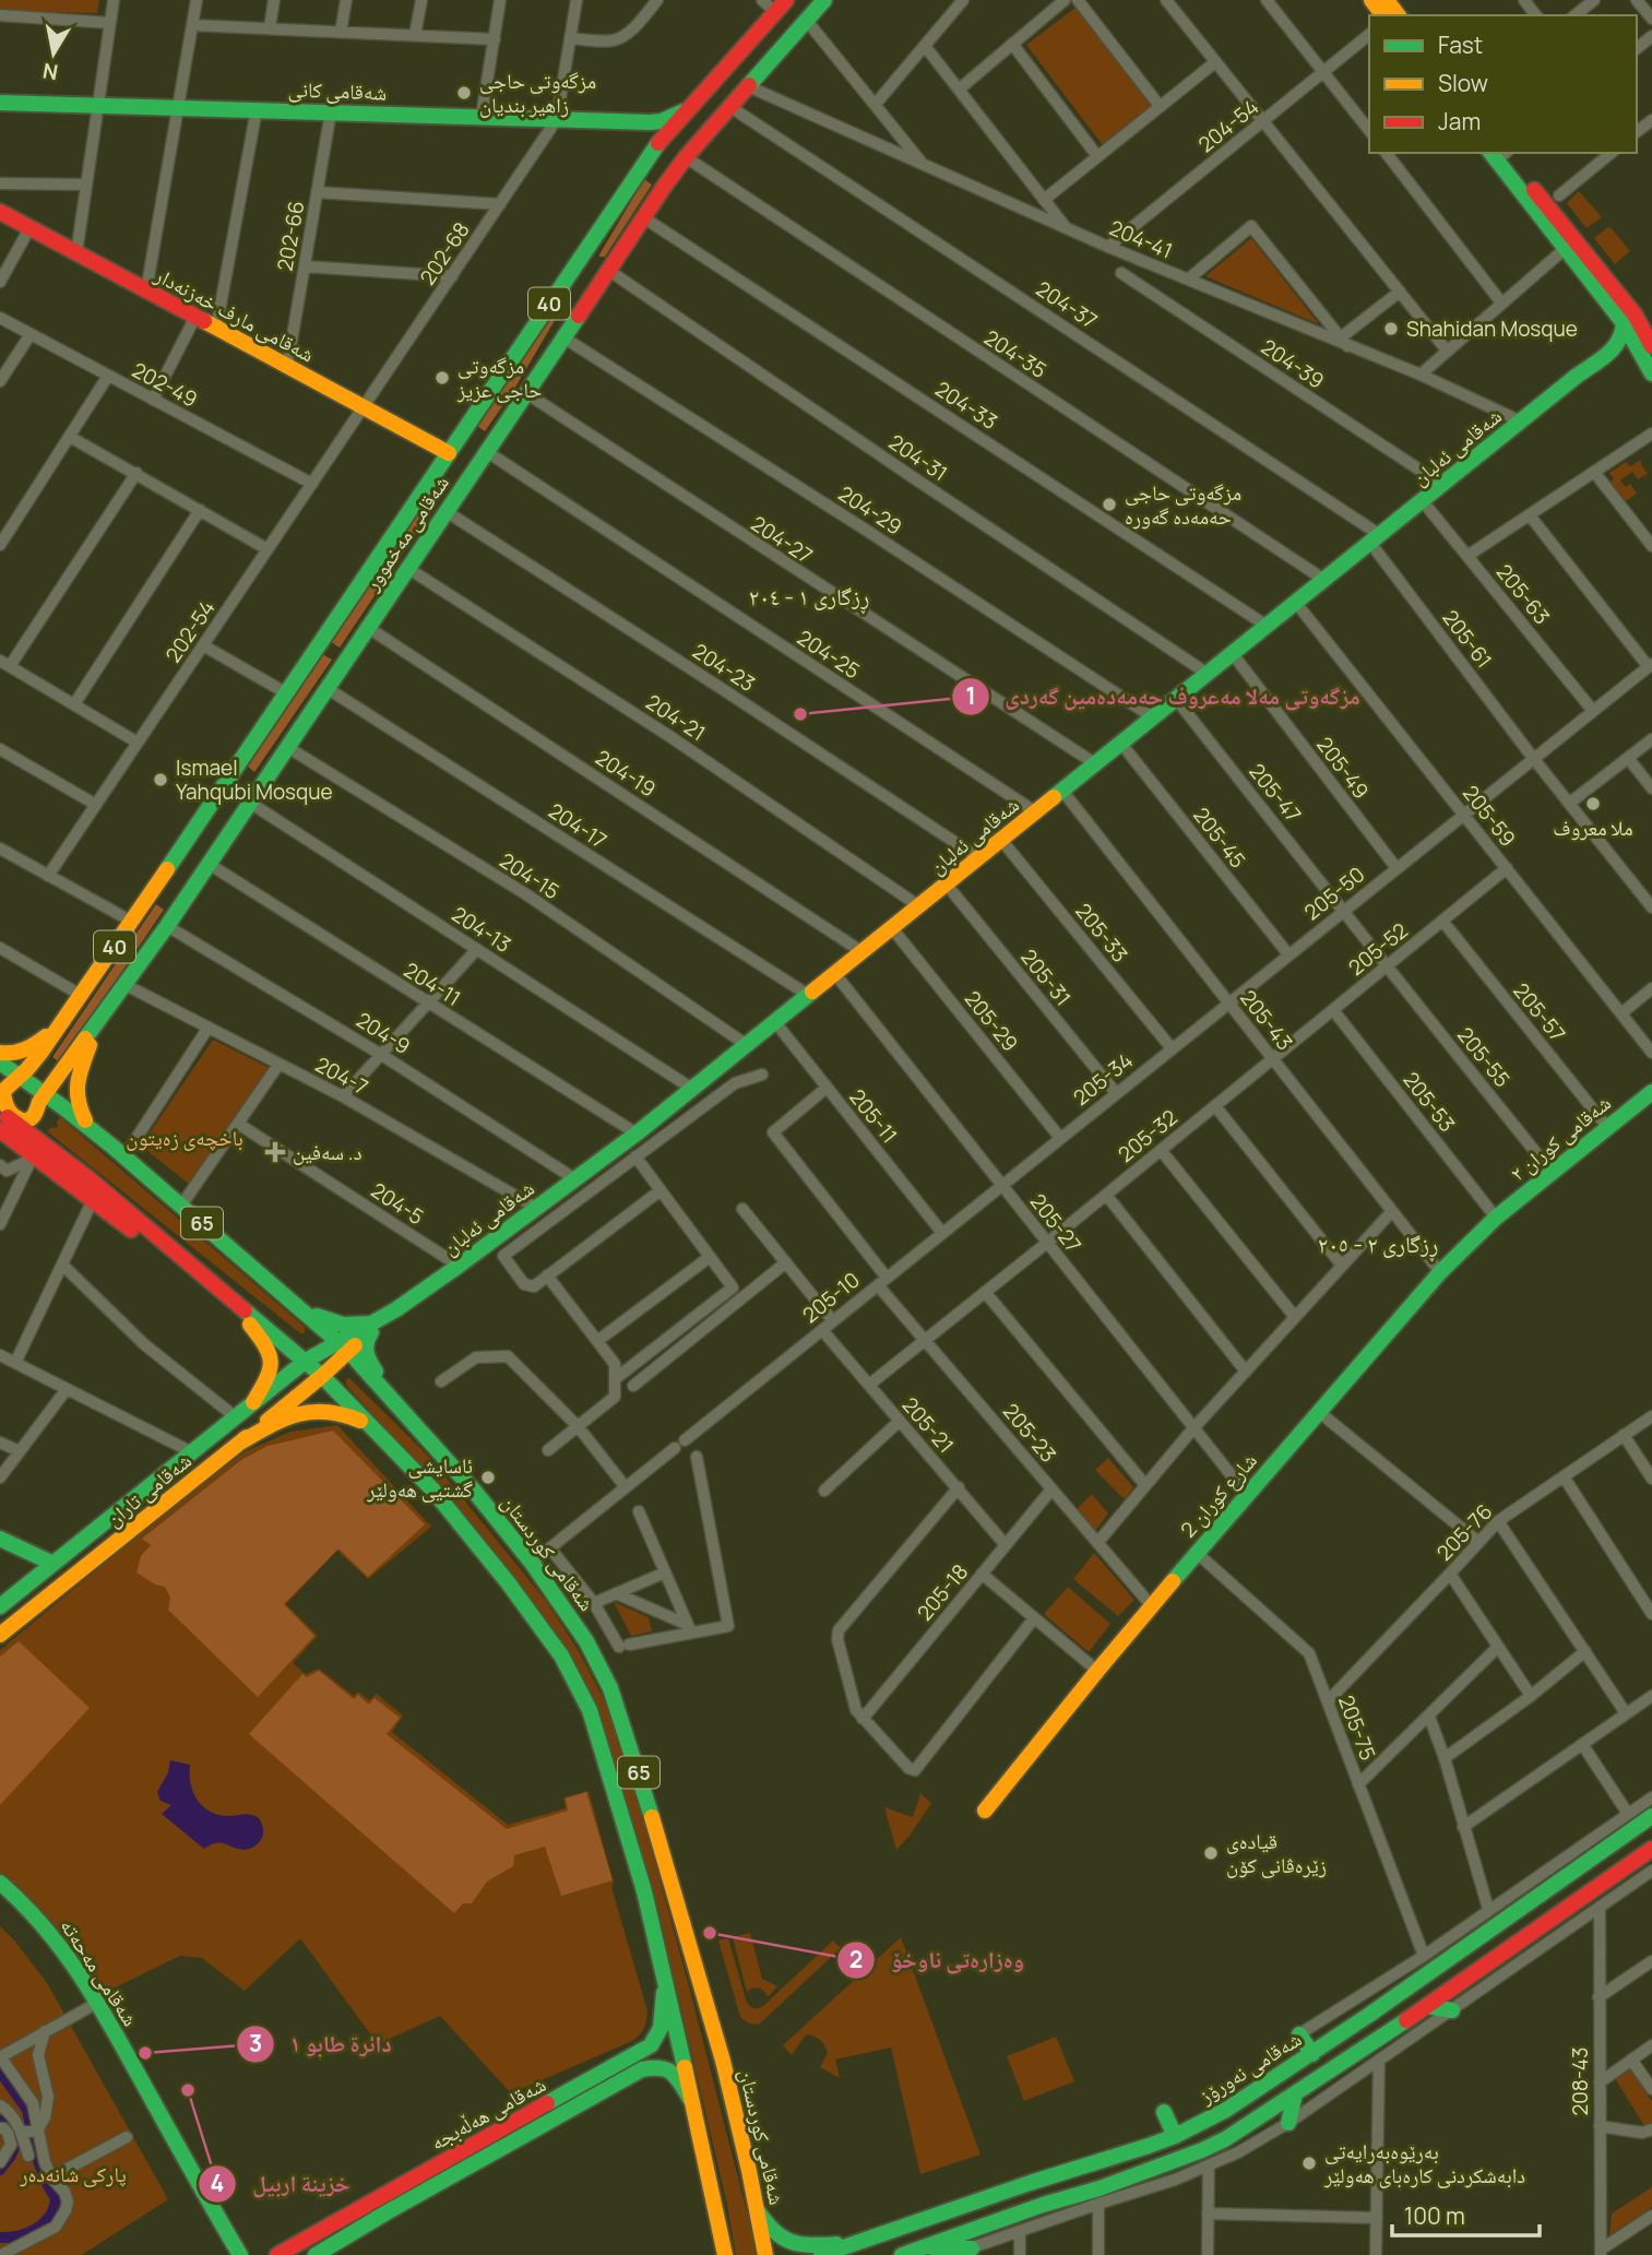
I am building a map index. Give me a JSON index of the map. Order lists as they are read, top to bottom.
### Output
{
  "streets": {
    "main road": [
      "شەقامی کانی",
      "40",
      "شەقامی مارف خەزنەدار",
      "شەقامی ئەلبان",
      "شەقامی مەخموور",
      "شەقامی کوران ٢",
      "65",
      "شەقامی تاران",
      "شارع كوران 2",
      "شەقامی کوردستان",
      "شەقامی مەحەتە",
      "شەقامی نەورۆز",
      "شەقامی هەڵەبجە"
    ],
    "street": [
      "204-54",
      "202-66",
      "204-41",
      "202-68",
      "204-37",
      "204-35",
      "204-39",
      "202-49",
      "204-33",
      "204-31",
      "204-29",
      "204-27",
      "205-63",
      "202-54",
      "205-61",
      "204-25",
      "204-23",
      "204-21",
      "205-49",
      "204-19",
      "205-47",
      "205-59",
      "204-17",
      "205-45",
      "204-15",
      "205-50",
      "204-13",
      "205-33",
      "205-52",
      "205-31",
      "204-11",
      "205-57",
      "205-43",
      "205-29",
      "204-9",
      "205-55",
      "204-7",
      "205-34",
      "205-53",
      "205-11",
      "205-32",
      "204-5",
      "205-27",
      "205-10",
      "205-21",
      "205-23",
      "205-76",
      "205-18",
      "205-75",
      "208-43"
    ]
  },
  "crossings": [
    ["شەقامی کانی", "202-66"],
    ["شەقامی کانی", "202-68"],
    ["شەقامی کانی", "شەقامی مەخموور"],
    ["204-54", "204-41"],
    ["202-66", "شەقامی مارف خەزنەدار"],
    ["204-41", "شەقامی ئەلبان"],
    ["204-41", "شەقامی مەخموور"],
    ["202-68", "شەقامی مارف خەزنەدار"],
    ["202-68", "202-54"],
    ["204-37", "شەقامی ئەلبان"],
    ["204-37", "شەقامی مەخموور"],
    ["204-37", "205-61"],
    ["شەقامی مارف خەزنەدار", "شەقامی مەخموور"],
    ["شەقامی مارف خەزنەدار", "202-54"],
    ["204-35", "شەقامی ئەلبان"],
    ["204-35", "شەقامی مەخموور"],
    ["204-39", "شەقامی ئەلبان"],
    ["202-49", "202-54"],
    ["204-33", "شەقامی ئەلبان"],
    ["204-33", "شەقامی مەخموور"],
    ["شەقامی ئەلبان", "204-31"],
    ["شەقامی ئەلبان", "204-29"],
    ["شەقامی ئەلبان", "204-27"],
    ["شەقامی ئەلبان", "205-63"],
    ["شەقامی ئەلبان", "205-61"],
    ["شەقامی ئەلبان", "204-25"],
    ["شەقامی ئەلبان", "204-23"],
    ["شەقامی ئەلبان", "204-21"],
    ["شەقامی ئەلبان", "205-49"],
    ["شەقامی ئەلبان", "204-19"],
    ["شەقامی ئەلبان", "205-47"],
    ["شەقامی ئەلبان", "205-59"],
    ["شەقامی ئەلبان", "204-17"],
    ["شەقامی ئەلبان", "205-45"],
    ["شەقامی ئەلبان", "204-15"],
    ["شەقامی ئەلبان", "204-13"],
    ["شەقامی ئەلبان", "205-33"],
    ["شەقامی ئەلبان", "205-31"],
    ["شەقامی ئەلبان", "204-11"],
    ["شەقامی ئەلبان", "205-43"],
    ["شەقامی ئەلبان", "205-29"],
    ["شەقامی ئەلبان", "204-9"],
    ["شەقامی ئەلبان", "204-7"],
    ["شەقامی ئەلبان", "205-11"],
    ["شەقامی ئەلبان", "204-5"],
    ["شەقامی ئەلبان", "65"],
    ["شەقامی ئەلبان", "205-27"],
    ["شەقامی ئەلبان", "شەقامی تاران"],
    ["شەقامی ئەلبان", "شەقامی کوردستان"],
    ["204-31", "شەقامی مەخموور"],
    ["204-29", "شەقامی مەخموور"],
    ["شەقامی مەخموور", "204-27"],
    ["شەقامی مەخموور", "204-25"],
    ["شەقامی مەخموور", "204-23"],
    ["شەقامی مەخموور", "204-21"],
    ["شەقامی مەخموور", "204-19"],
    ["شەقامی مەخموور", "204-17"],
    ["شەقامی مەخموور", "204-15"],
    ["شەقامی مەخموور", "204-13"],
    ["شەقامی مەخموور", "204-11"],
    ["شەقامی مەخموور", "204-9"],
    ["شەقامی مەخموور", "204-7"],
    ["شەقامی مەخموور", "65"],
    ["شەقامی مەخموور", "شەقامی کوردستان"],
    ["205-63", "205-50"],
    ["205-61", "205-50"],
    ["205-49", "205-50"],
    ["205-47", "205-50"],
    ["205-47", "205-52"],
    ["205-47", "205-55"],
    ["205-59", "205-50"],
    ["205-59", "205-52"],
    ["205-45", "205-50"],
    ["205-50", "205-43"],
    ["205-50", "205-34"],
    ["205-33", "205-34"],
    ["205-52", "205-57"],
    ["205-52", "205-43"],
    ["205-52", "205-55"],
    ["205-52", "205-53"],
    ["205-52", "205-32"],
    ["205-31", "205-34"],
    ["205-57", "شەقامی کوران ٢"],
    ["205-43", "205-34"],
    ["205-43", "205-32"],
    ["205-43", "شارع كوران 2"],
    ["205-29", "205-34"],
    ["205-55", "شەقامی کوران ٢"],
    ["205-34", "205-27"],
    ["205-34", "205-10"],
    ["205-53", "شەقامی کوران ٢"],
    ["205-53", "شارع كوران 2"],
    ["205-11", "205-10"],
    ["205-11", "205-23"],
    ["205-32", "205-27"],
    ["205-32", "205-21"],
    ["205-32", "205-23"],
    ["شەقامی کوران ٢", "شارع كوران 2"],
    ["65", "شەقامی تاران"],
    ["65", "شەقامی کوردستان"],
    ["65", "شەقامی هەڵەبجە"],
    ["205-27", "205-10"],
    ["205-27", "شارع كوران 2"],
    ["205-10", "205-21"],
    ["205-10", "205-23"],
    ["205-21", "205-18"],
    ["205-23", "شارع كوران 2"],
    ["205-23", "205-18"],
    ["شارع كوران 2", "205-75"],
    ["205-76", "205-75"]
  ],
  "districts": ["ڕزگاری ١ - ٢٠٤", "ڕزگاری ٢ - ٢٠٥"],
  "parks": ["باخچەی زەیتون", "پارکی شانەدەر"],
  "places": {
    "other": [
      "مزگەوتی حاجی زاهیر بندیان",
      "Shahidan Mosque",
      "مزگەوتی حاجی عزیز",
      "مزگه‌وتی حاجی حه‌مه‌ده‌ گه‌وره",
      "مزگەوتی مەلا مەعروف حەمەدەمین گەردی",
      "Ismael Yahqubi Mosque",
      "ملا معروف",
      "ئاسایشی گشتیی هەولێر",
      "قیادەی زێرەڤانی کۆن",
      "وەزارەتی ناوخۆ",
      "دائرة طابو ١",
      "خزينة اربيل",
      "بەرێوەبەرایەتی دابەشکردنی کارەبای هەولێر"
    ],
    "health": ["د. سەفین"]
  },
  "legend": ["Fast", "Slow", "Jam"],
  "scale_bar": "100 m",
  "north": "bottom"
}
